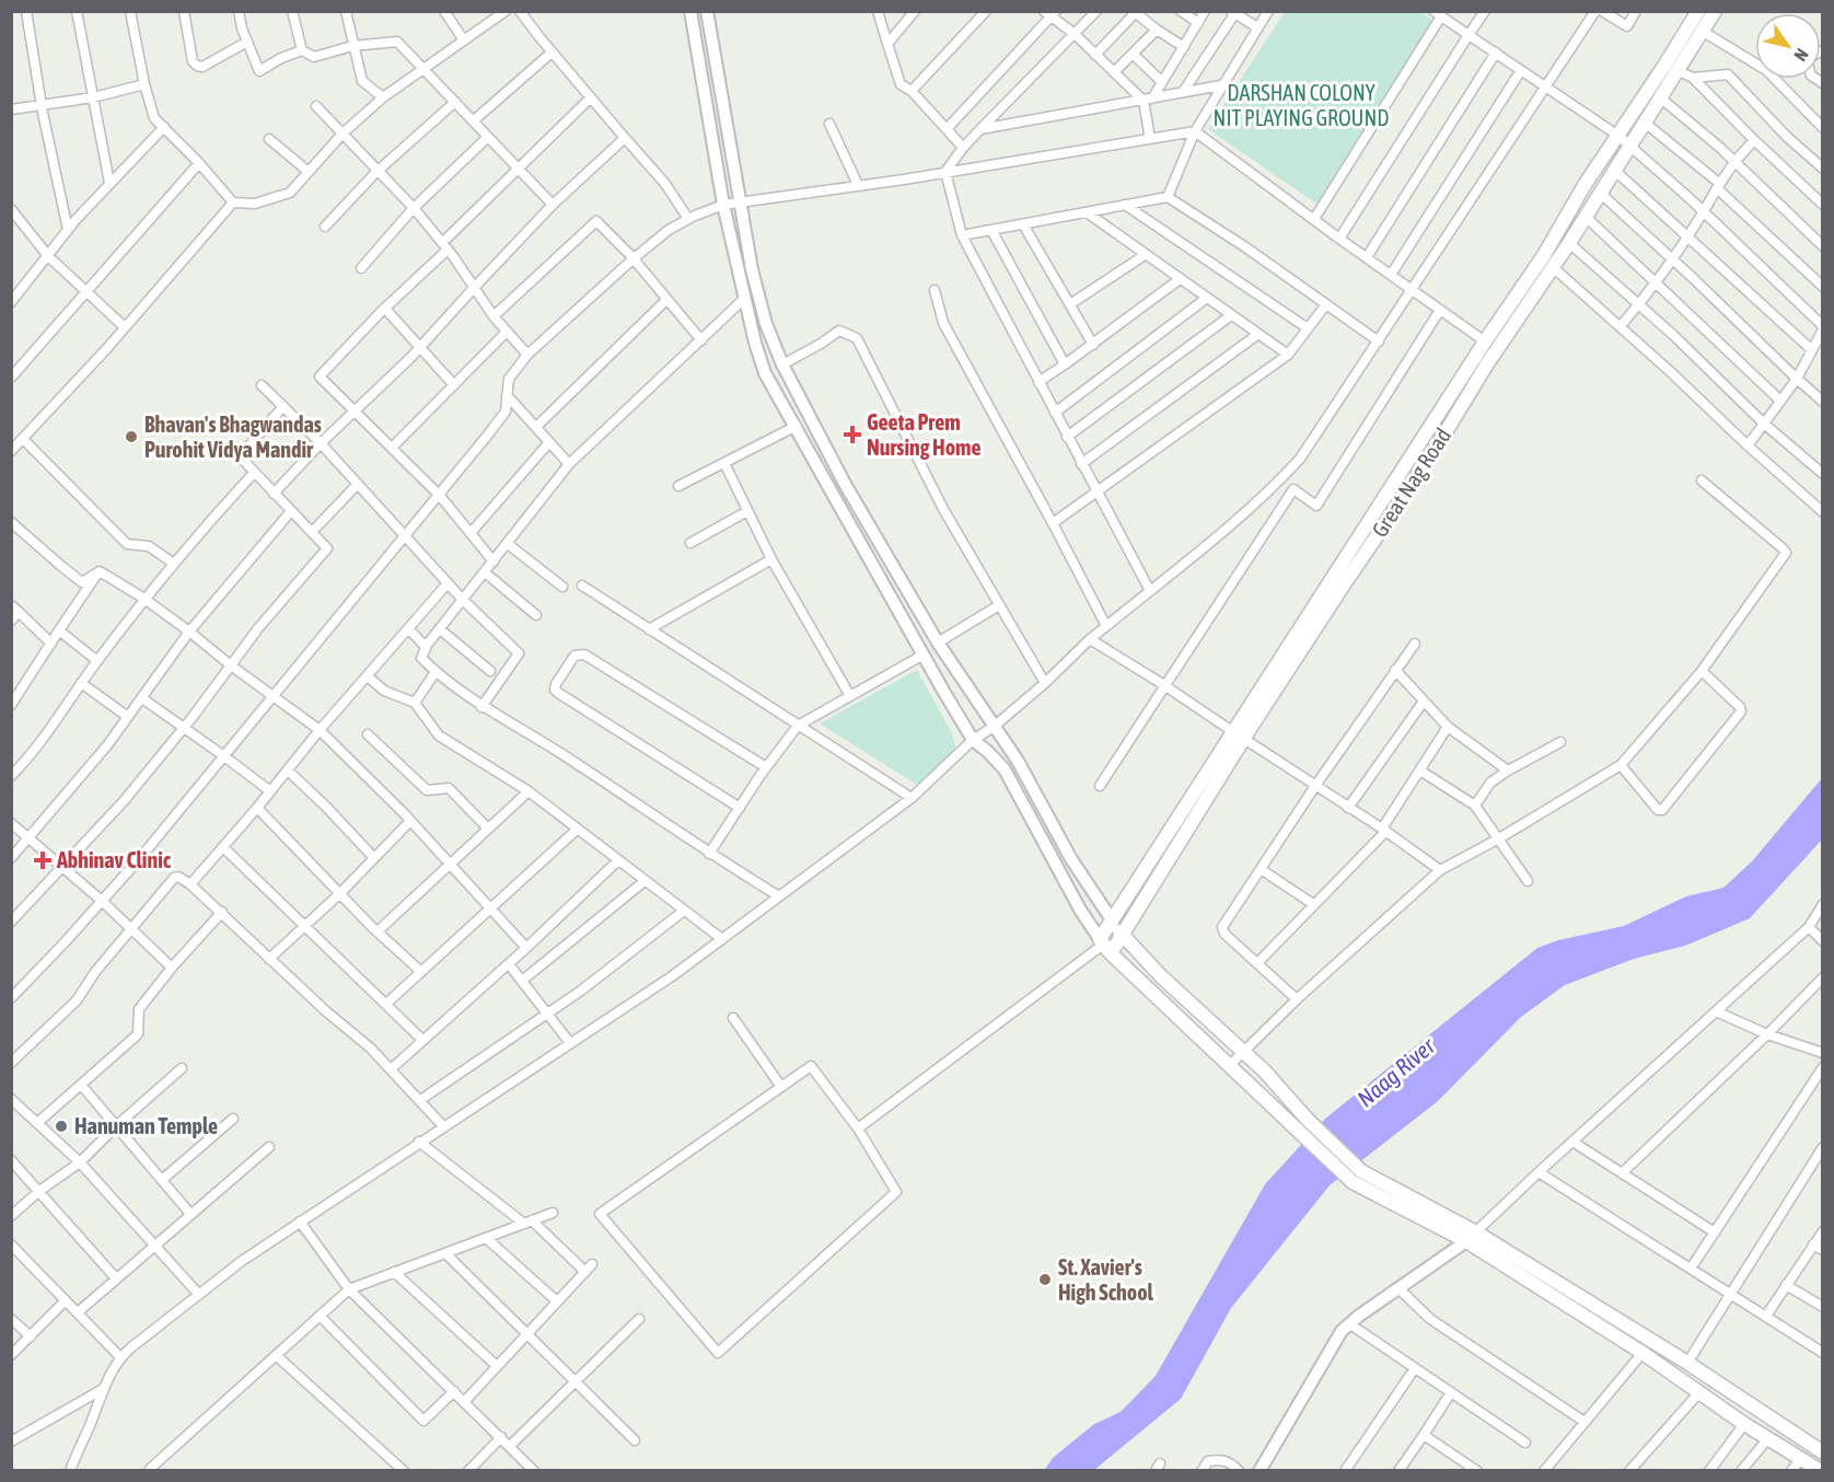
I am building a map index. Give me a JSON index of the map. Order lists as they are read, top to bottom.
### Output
{
  "streets": {
    "main road": ["Great Nag Road"]
  },
  "water": ["Naag River"],
  "parks": ["DARSHAN COLONY NIT PLAYING GROUND"],
  "places": {
    "health": ["Geeta Prem Nursing Home", "Abhinav Clinic"],
    "other": ["Bhavan's Bhagwandas Purohit Vidya Mandir", "Hanuman Temple", "St. Xavier's High School"]
  },
  "north": "bottom right"
}
